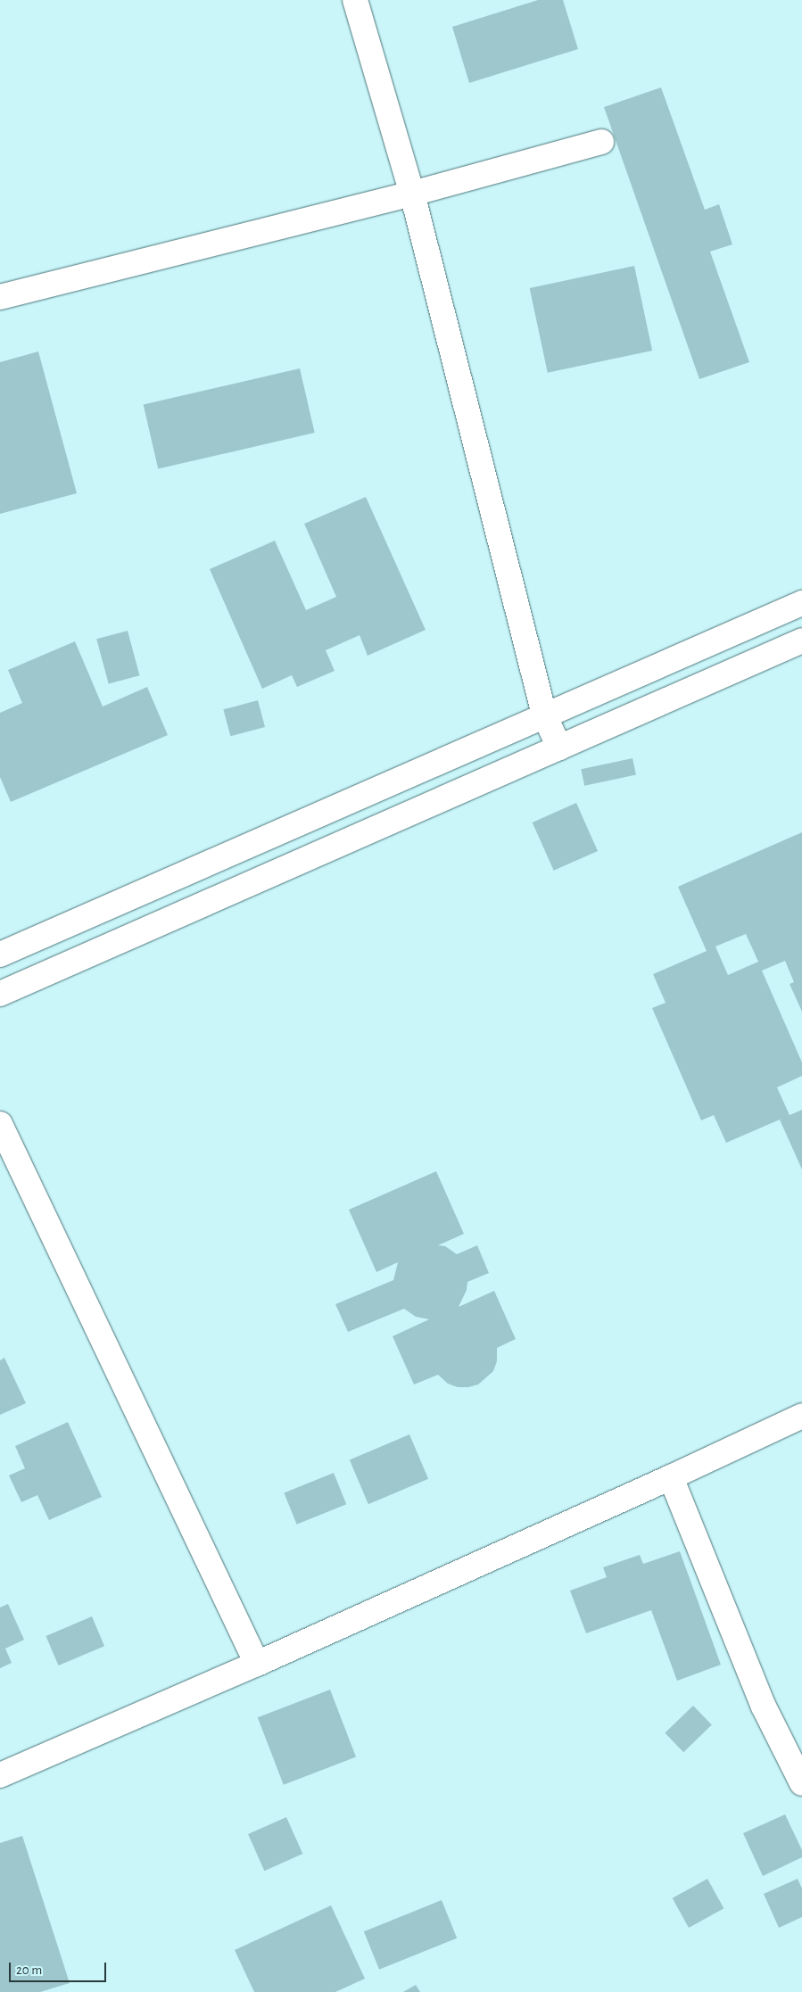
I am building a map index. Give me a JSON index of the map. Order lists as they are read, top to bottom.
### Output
{
  "scale_bar": "20 m"
}
